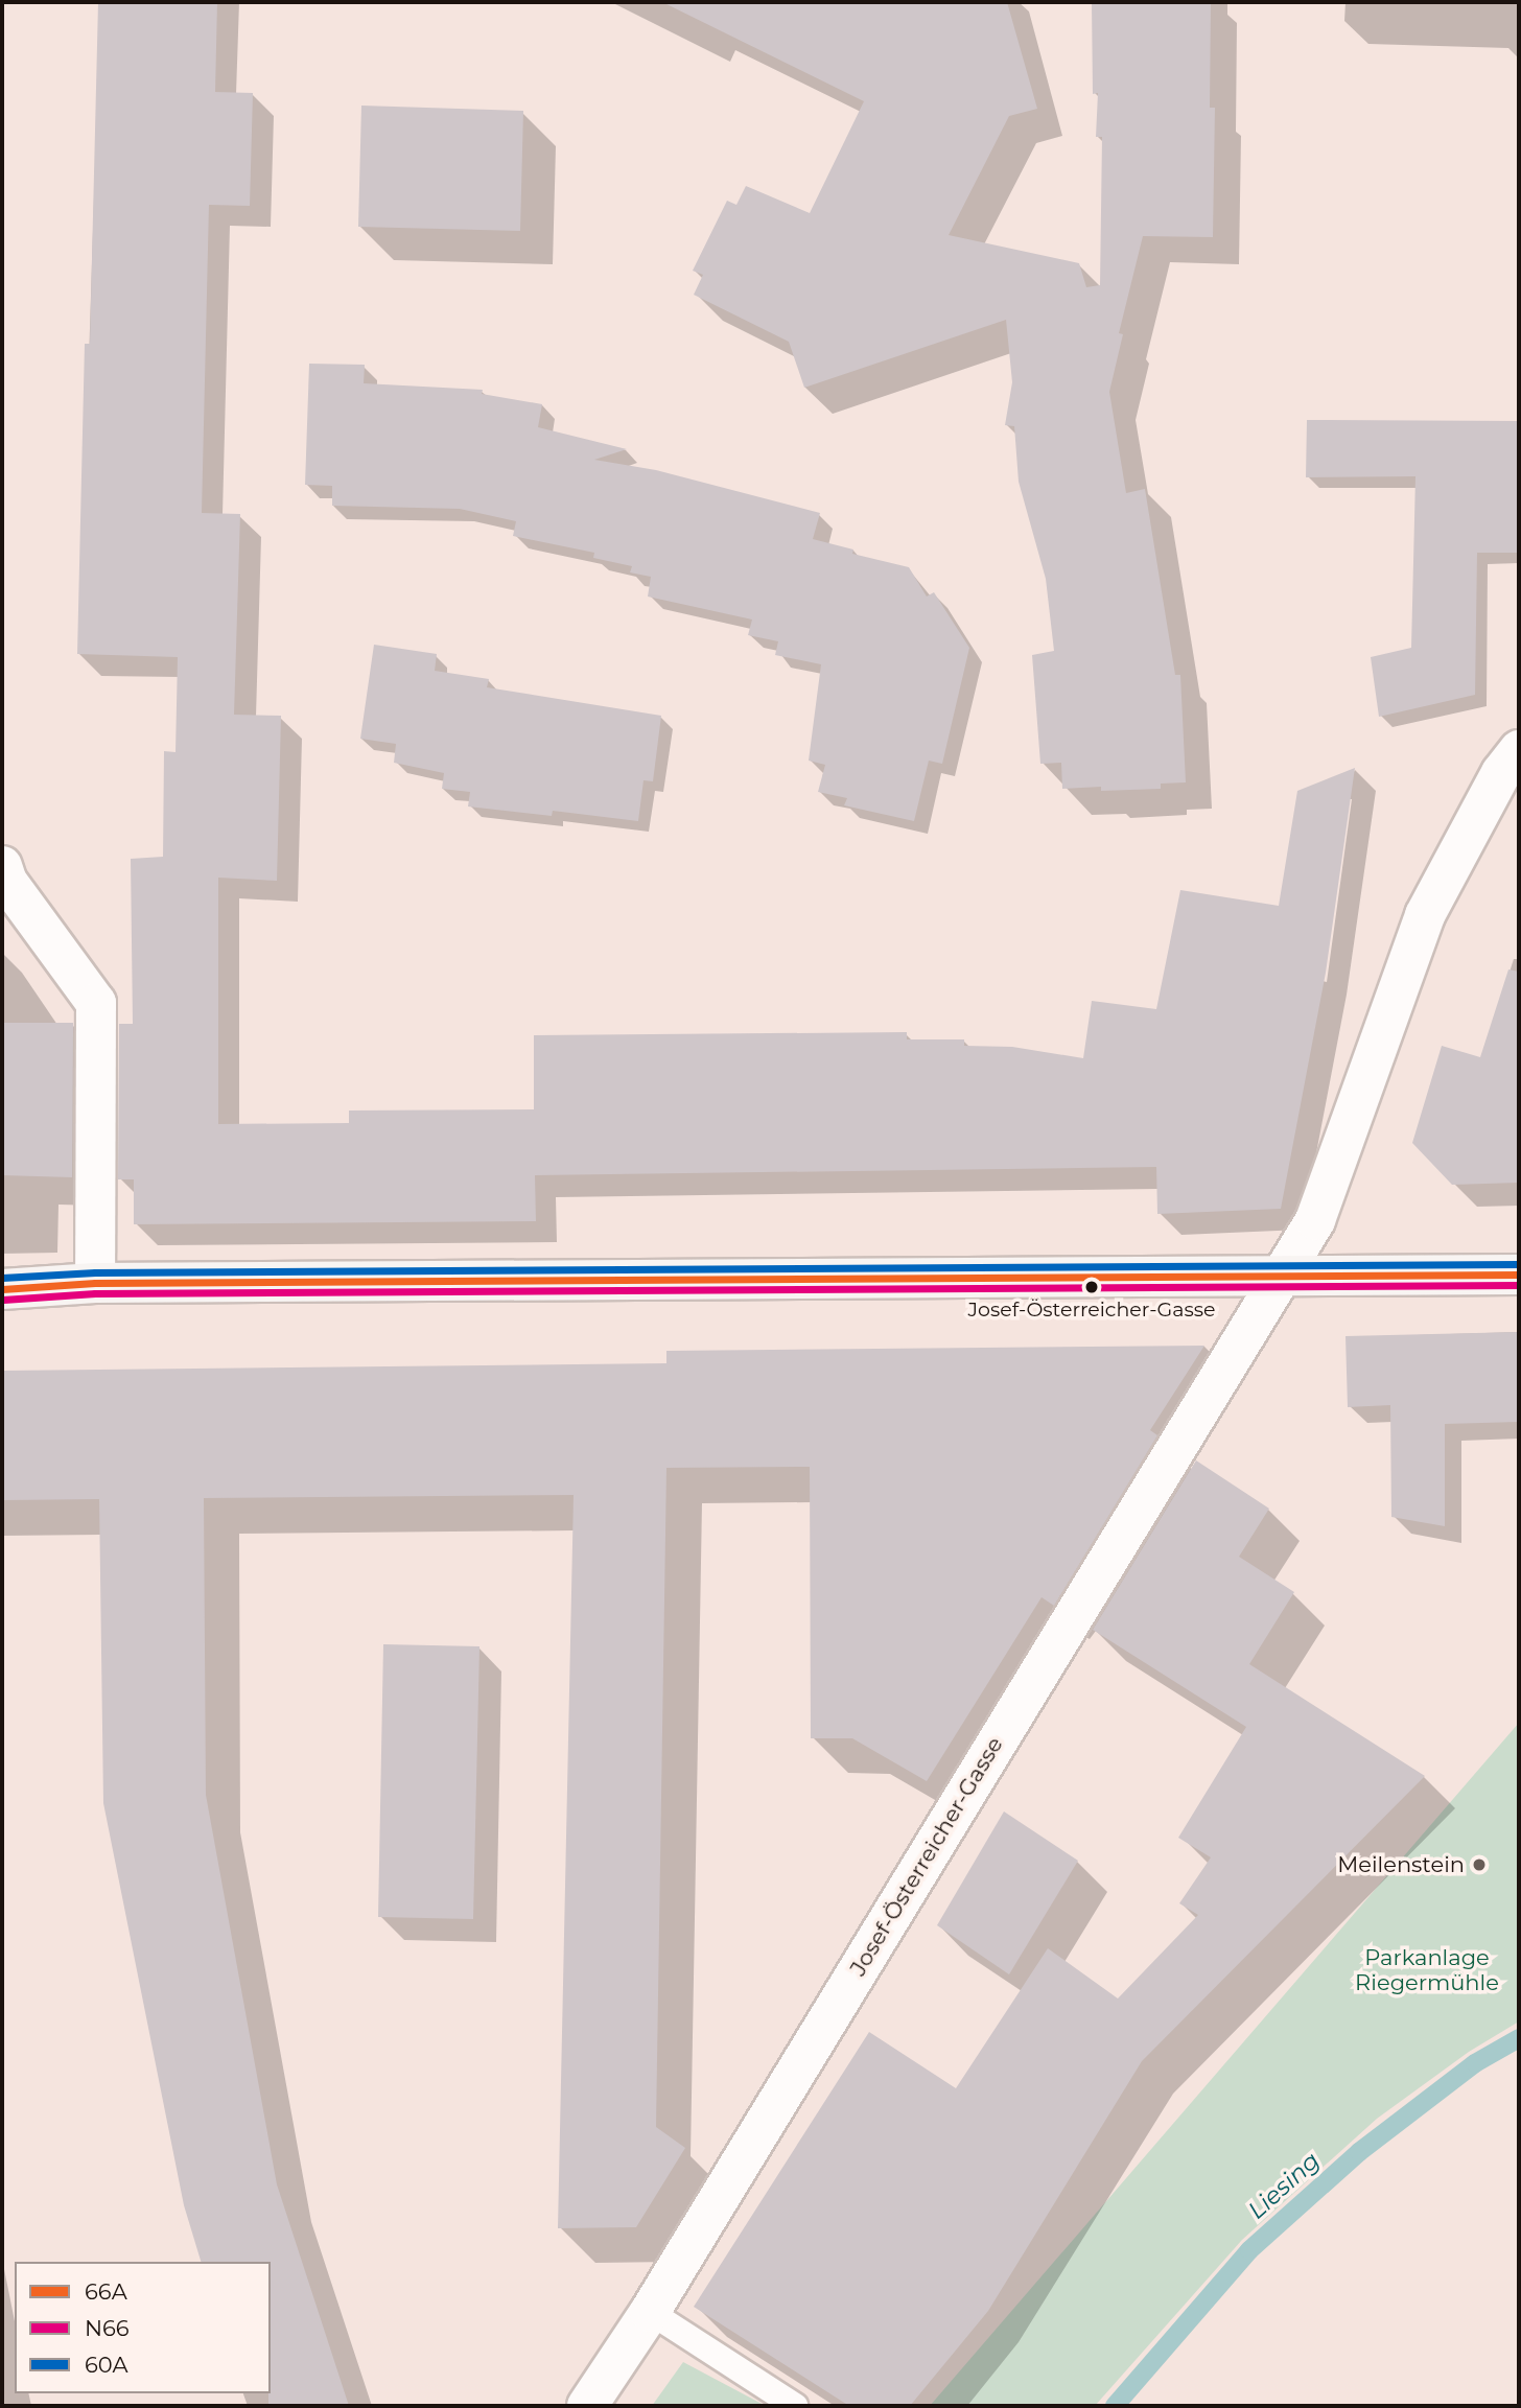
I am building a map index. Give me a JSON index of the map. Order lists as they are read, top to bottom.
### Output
{
  "streets": {
    "street": ["Josef-Österreicher-Gasse"]
  },
  "water": ["Liesing"],
  "parks": ["Parkanlage Riegermühle"],
  "places": ["Josef-Österreicher-Gasse", "Meilenstein"],
  "lines": ["transit line 60A", "transit line 66A", "transit line N66"],
  "legend": ["66A", "N66", "60A"]
}
